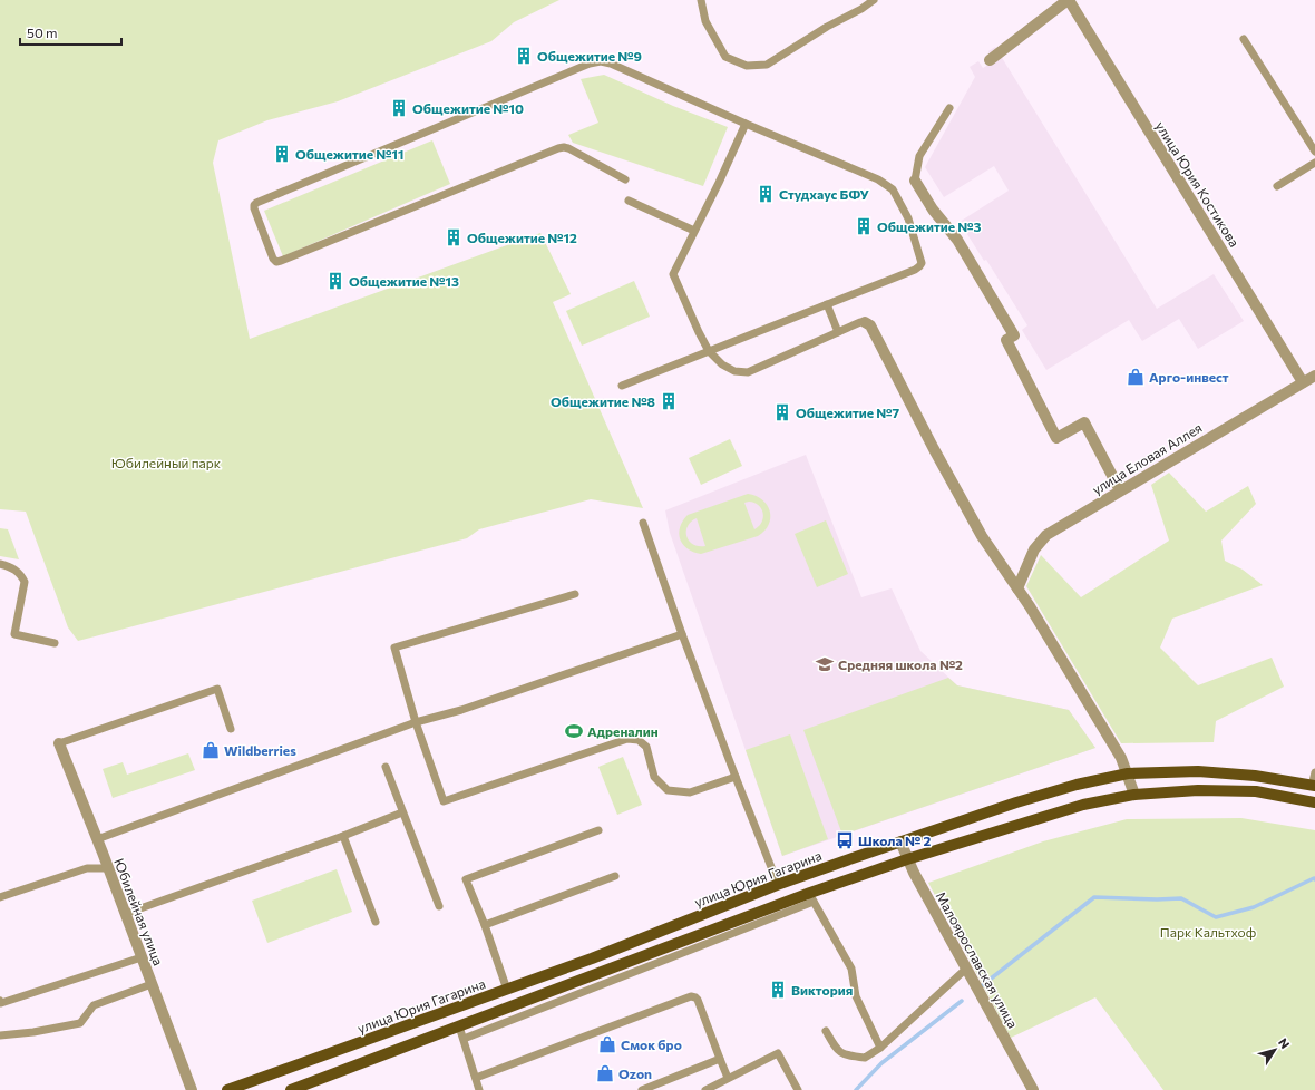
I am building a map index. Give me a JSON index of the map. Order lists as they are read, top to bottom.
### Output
{
  "streets": {
    "main road": ["улица Юрия Гагарина"],
    "street": [
      "улица Юрия Костикова",
      "улица Еловая Аллея",
      "Юбилейная улица",
      "Малоярославская улица"
    ]
  },
  "crossings": [
    ["улица Юрия Костикова", "улица Еловая Аллея"],
    ["улица Юрия Гагарина", "Малоярославская улица"]
  ],
  "parks": ["Юбилейный парк", "Парк Кальтхоф"],
  "places": {
    "building": [
      "Общежитие №9",
      "Общежитие №10",
      "Общежитие №11",
      "Студхаус БФУ",
      "Общежитие №3",
      "Общежитие №12",
      "Общежитие №13",
      "Общежитие №8",
      "Общежитие №7",
      "Виктория"
    ],
    "shop": [
      "Арго-инвест",
      "Wildberries",
      "Смок бро",
      "Ozon"
    ],
    "school or university": ["Средняя школа №2"],
    "sports": ["Адреналин"],
    "bus stop": ["Школа № 2"]
  },
  "scale_bar": "50 m",
  "north": "top right"
}
